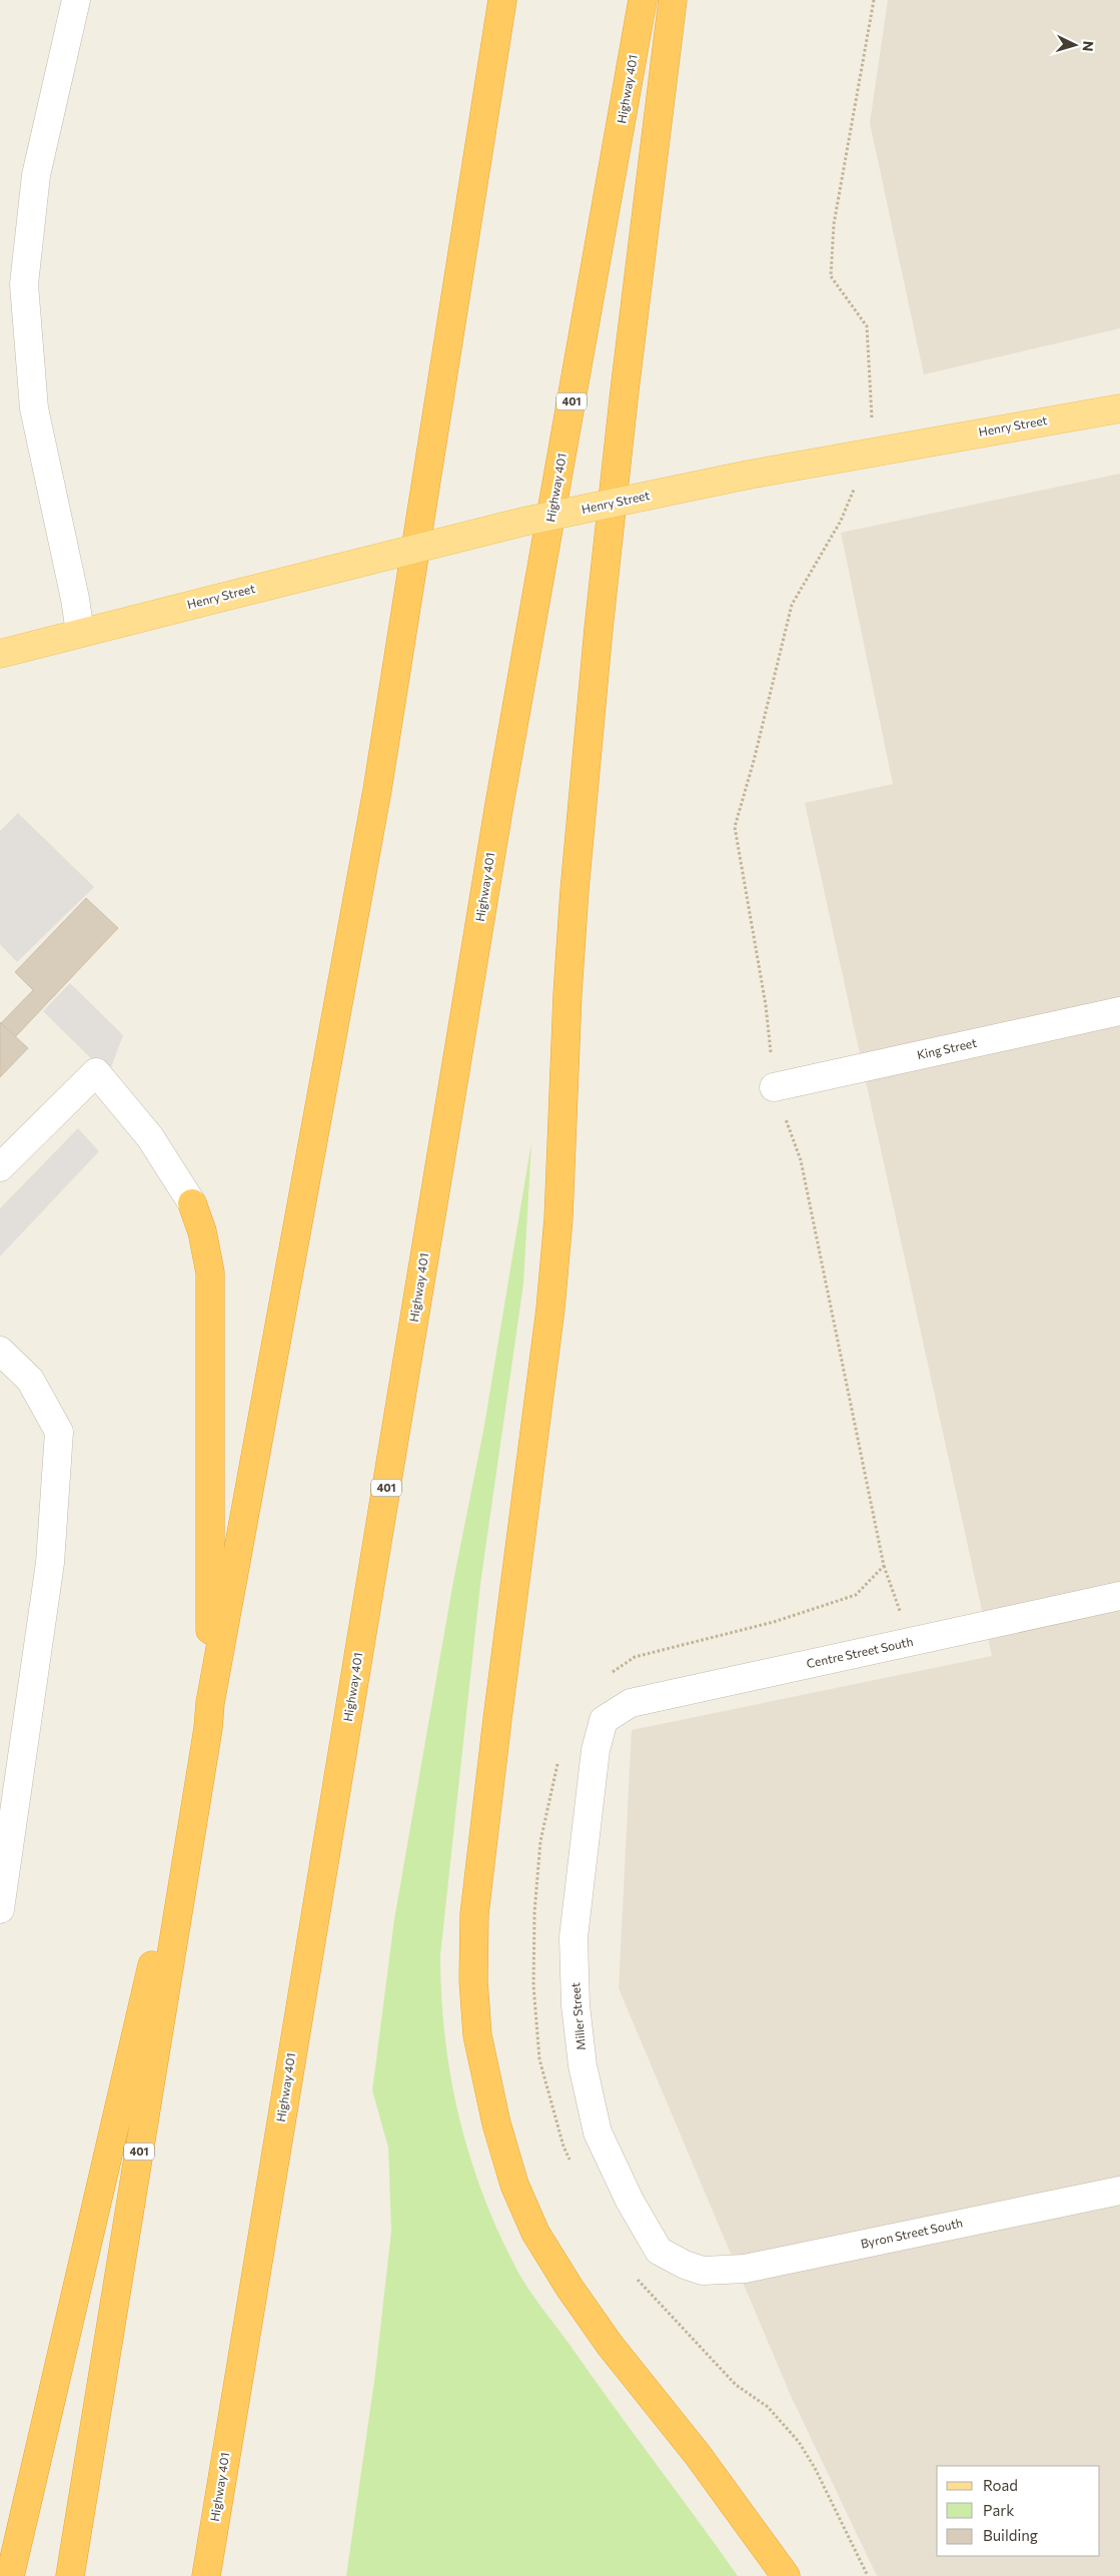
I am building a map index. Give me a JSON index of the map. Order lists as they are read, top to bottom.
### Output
{
  "streets": {
    "highway": ["Highway 401", "401"],
    "main road": ["Henry Street"],
    "street": [
      "King Street",
      "Centre Street South",
      "Miller Street",
      "Byron Street South"
    ]
  },
  "crossings": [
    ["Centre Street South", "Miller Street"],
    ["Miller Street", "Byron Street South"]
  ],
  "legend": ["Road", "Park", "Building"],
  "north": "right"
}
